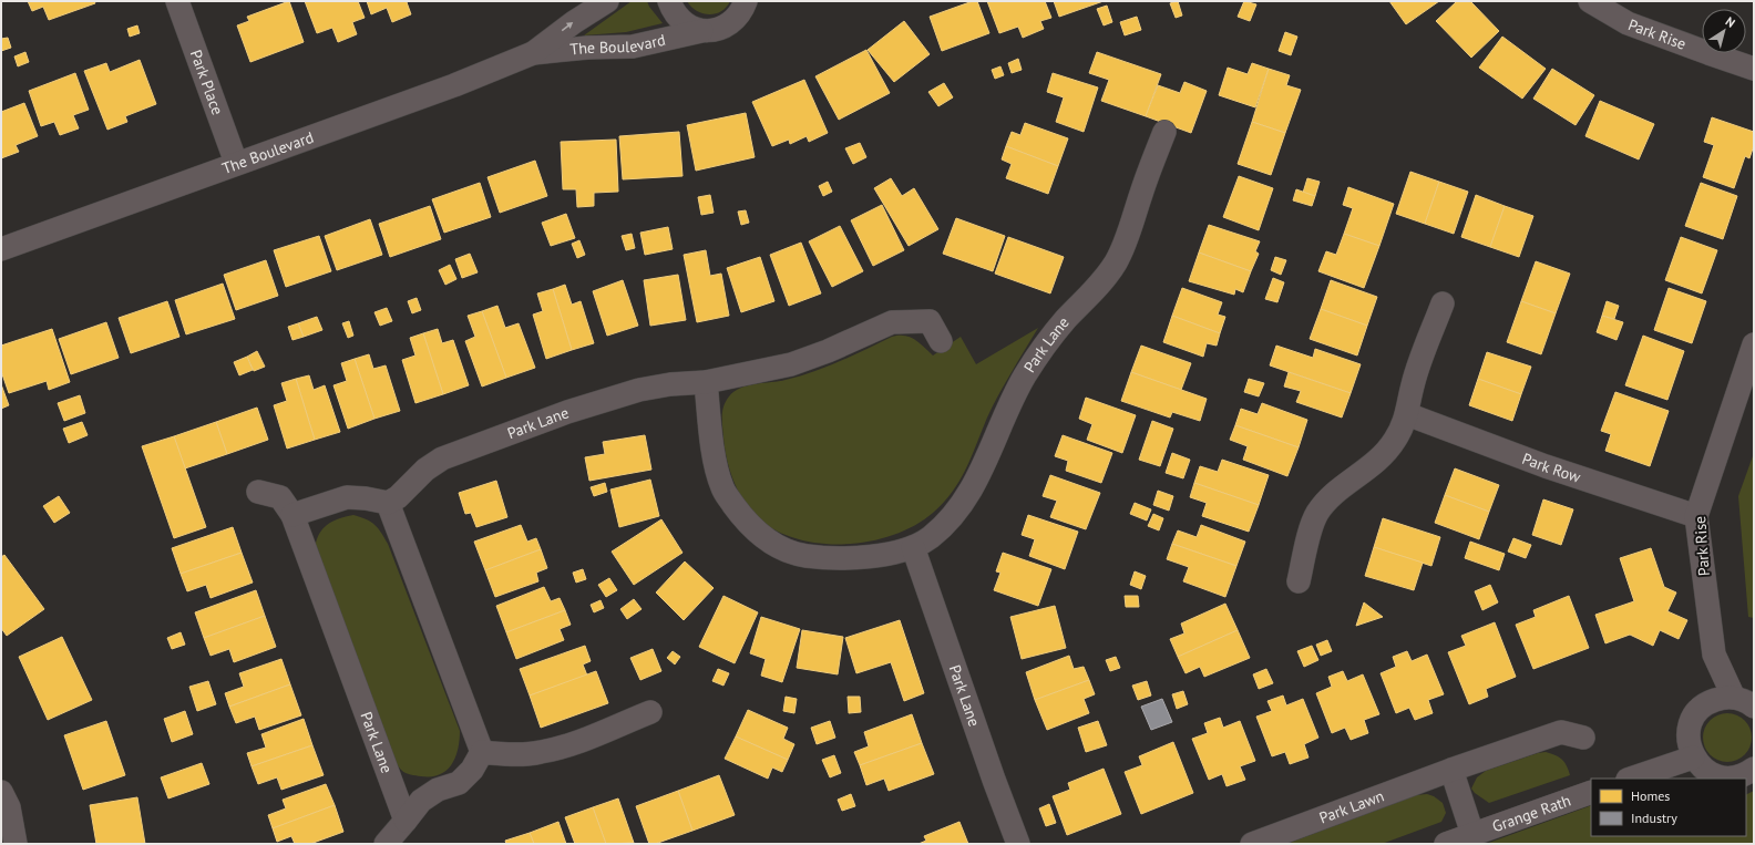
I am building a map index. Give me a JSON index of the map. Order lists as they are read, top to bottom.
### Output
{
  "streets": {
    "street": [
      "Park Rise",
      "The Boulevard",
      "Park Place",
      "Park Lane",
      "Park Row",
      "Park Lawn",
      "Grange Rath"
    ]
  },
  "crossings": [
    ["Park Rise", "Park Row"],
    ["The Boulevard", "Park Place"]
  ],
  "legend": ["Homes", "Industry"],
  "north": "top right"
}
